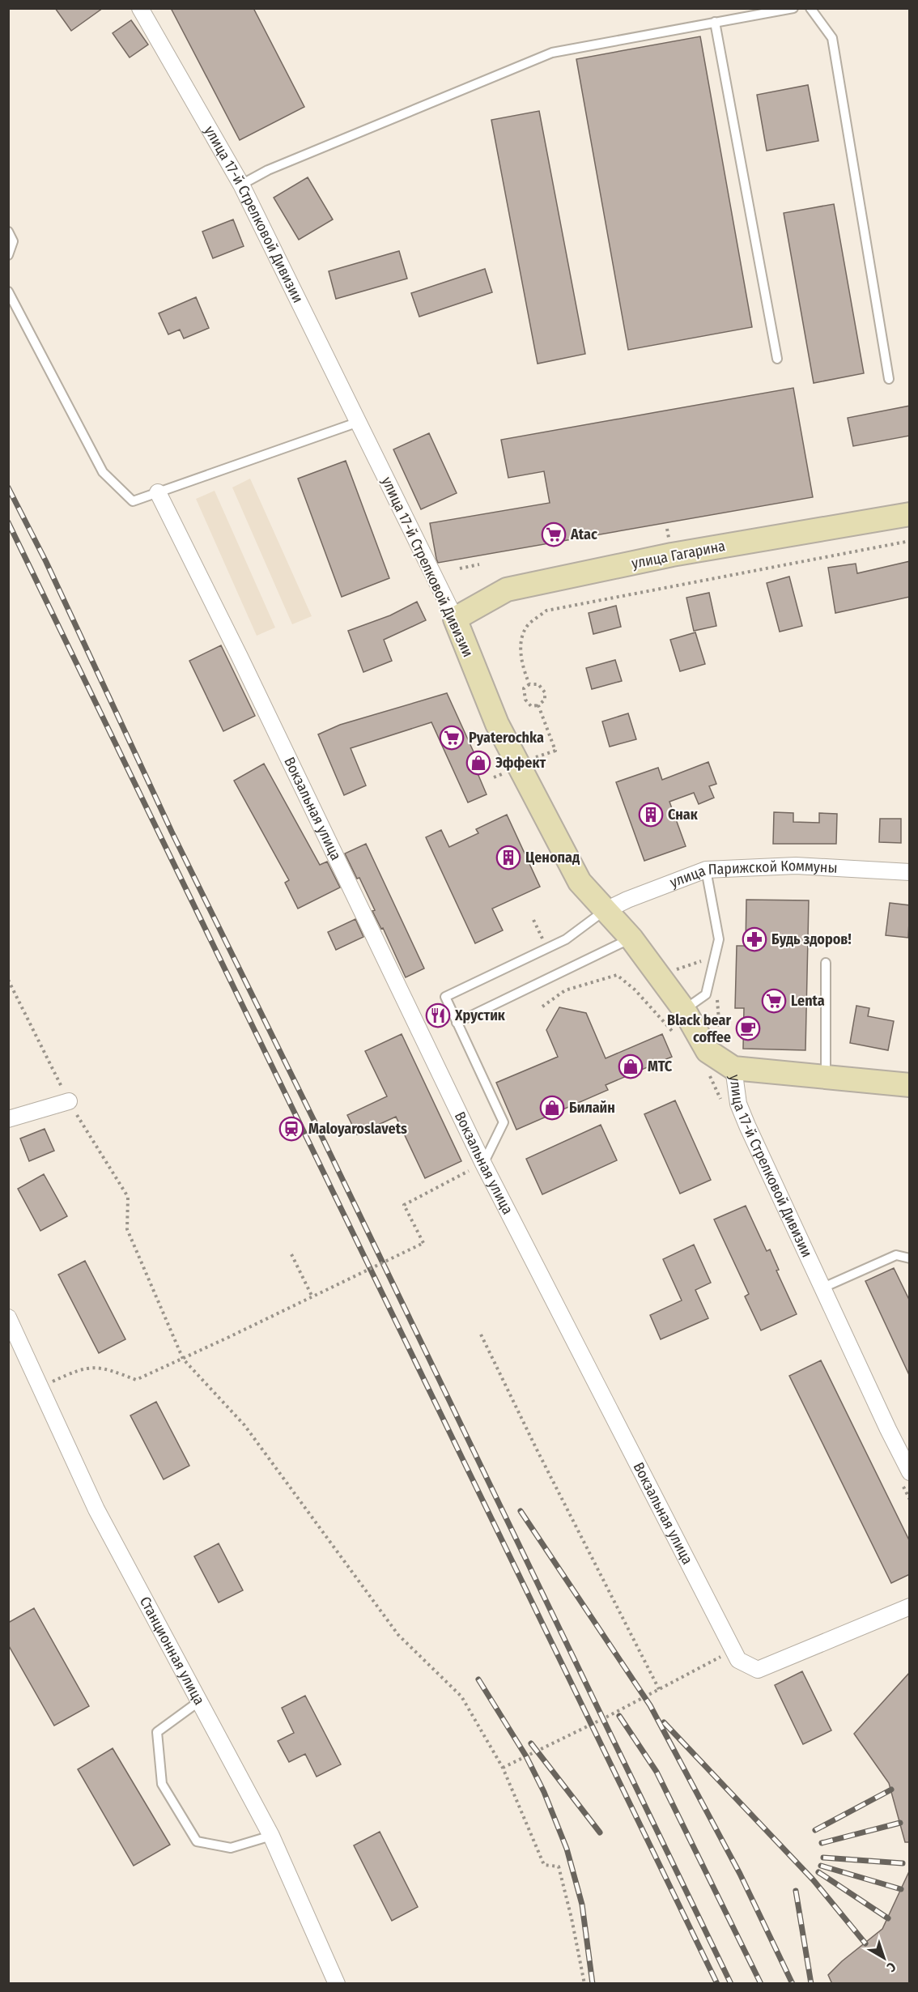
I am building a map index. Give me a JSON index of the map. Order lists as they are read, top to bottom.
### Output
{
  "streets": {
    "main road": ["улица 17-й Стрелковой Дивизии", "улица Гагарина"],
    "street": ["Вокзальная улица", "улица Парижской Коммуны", "Станционная улица"]
  },
  "crossings": [
    ["улица 17-й Стрелковой Дивизии", "улица Гагарина"],
    ["улица 17-й Стрелковой Дивизии", "улица Парижской Коммуны"]
  ],
  "places": {
    "supermarket": ["Atac", "Pyaterochka", "Lenta"],
    "shop": ["Эффект", "МТС", "Билайн"],
    "building": ["Снак", "Ценопад"],
    "pharmacy": ["Будь здоров!"],
    "restaurant": ["Хрустик"],
    "cafe": ["Black bear coffee"],
    "station": ["Maloyaroslavets"]
  },
  "north": "bottom right"
}
